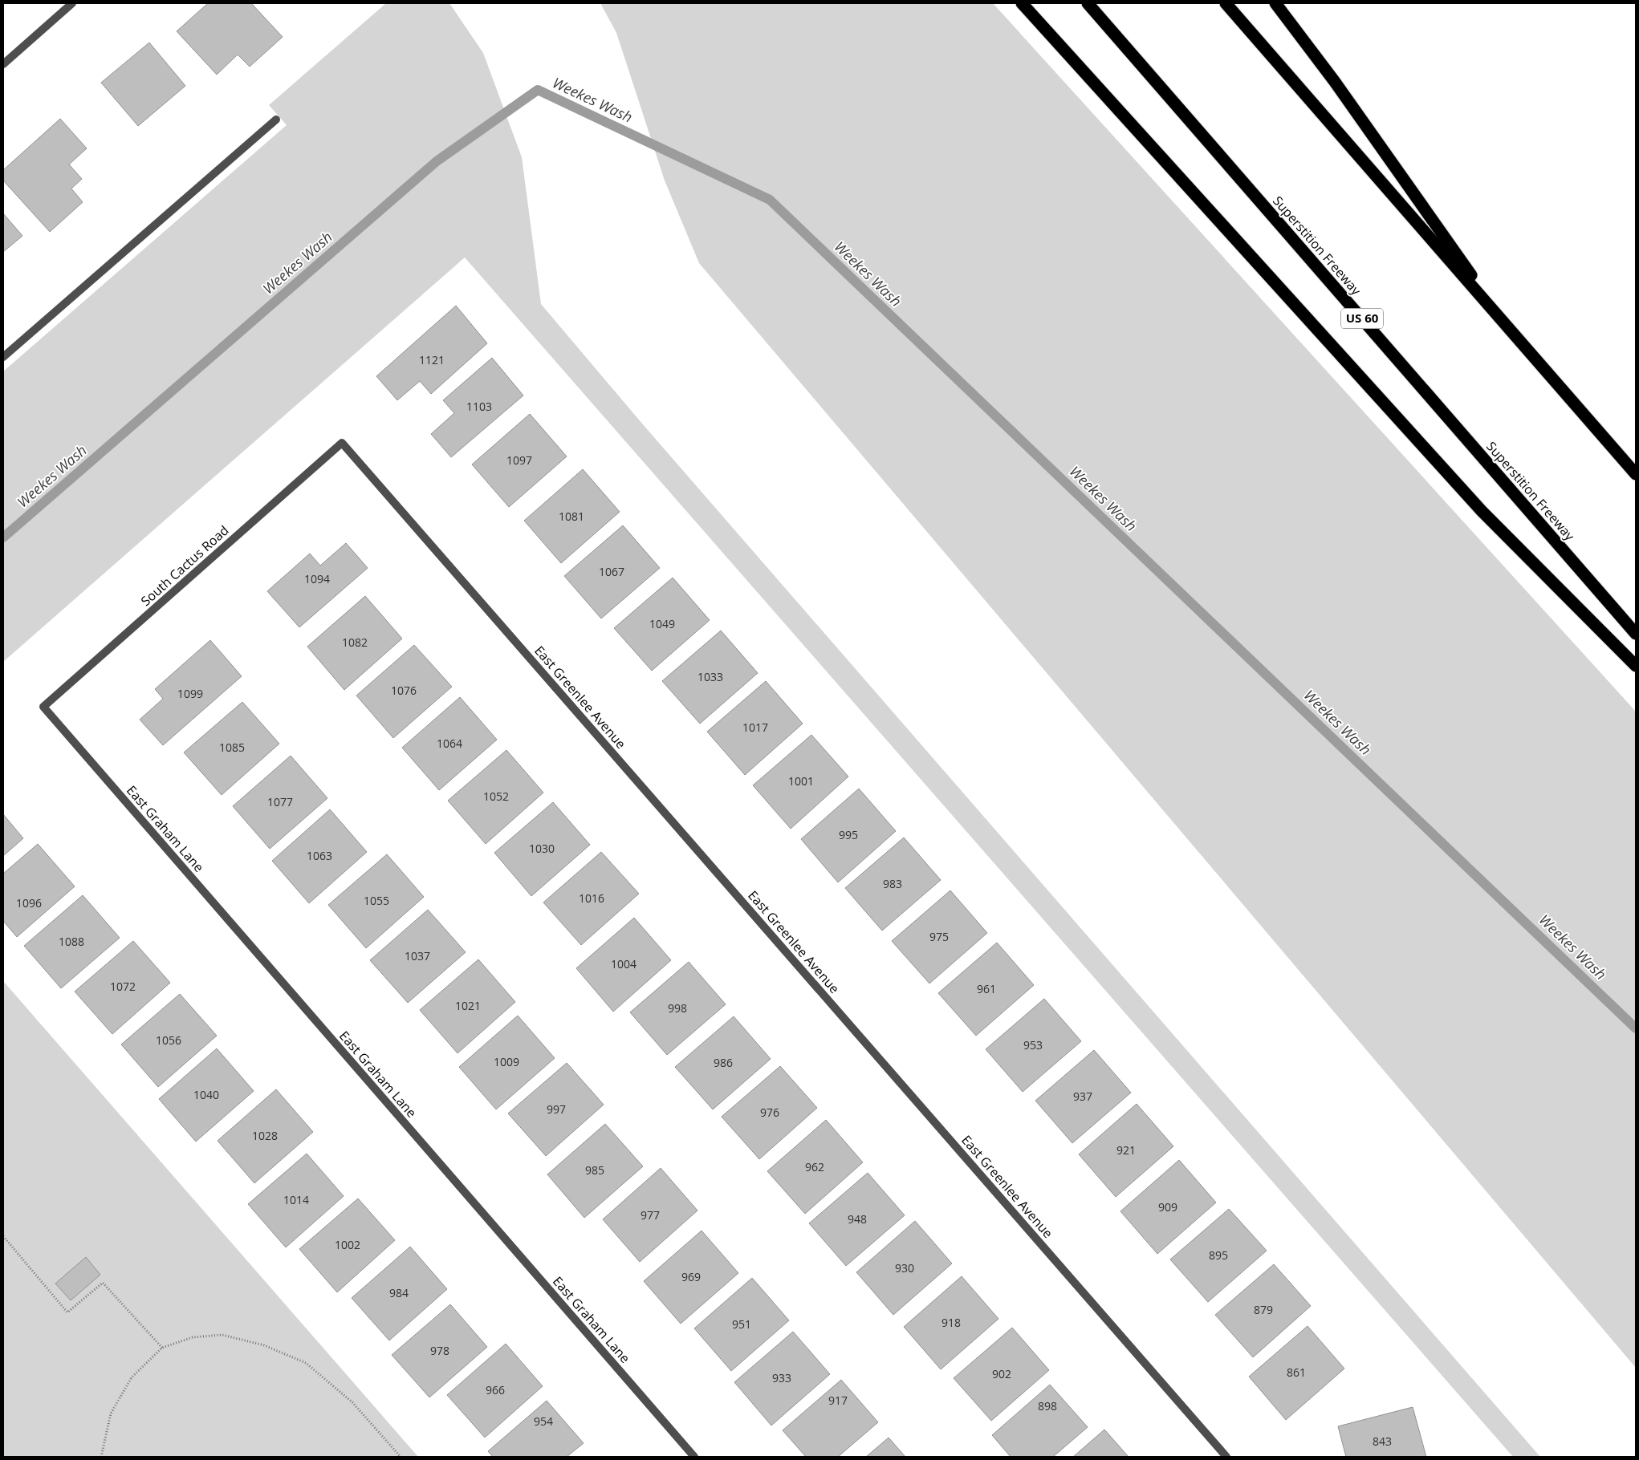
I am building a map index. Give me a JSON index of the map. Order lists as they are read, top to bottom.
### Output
{
  "streets": {
    "highway": ["Superstition Freeway", "US 60"],
    "street": ["South Cactus Road", "East Greenlee Avenue", "East Graham Lane"]
  },
  "crossings": [
    ["South Cactus Road", "East Greenlee Avenue"],
    ["South Cactus Road", "East Graham Lane"]
  ],
  "water": ["Weekes Wash"],
  "house_numbers": [
    "1121",
    "1103",
    "1097",
    "1081",
    "1067",
    "1094",
    "1049",
    "1082",
    "1033",
    "1076",
    "1099",
    "1017",
    "1064",
    "1085",
    "1001",
    "1052",
    "1077",
    "995",
    "1030",
    "1063",
    "983",
    "1016",
    "1055",
    "1096",
    "975",
    "1088",
    "1037",
    "1004",
    "1072",
    "961",
    "1021",
    "998",
    "1056",
    "953",
    "1009",
    "986",
    "1040",
    "937",
    "997",
    "976",
    "1028",
    "921",
    "962",
    "985",
    "1014",
    "909",
    "977",
    "948",
    "1002",
    "895",
    "930",
    "969",
    "984",
    "879",
    "918",
    "951",
    "978",
    "861",
    "902",
    "933",
    "966",
    "917",
    "898",
    "954",
    "843"
  ]
}
